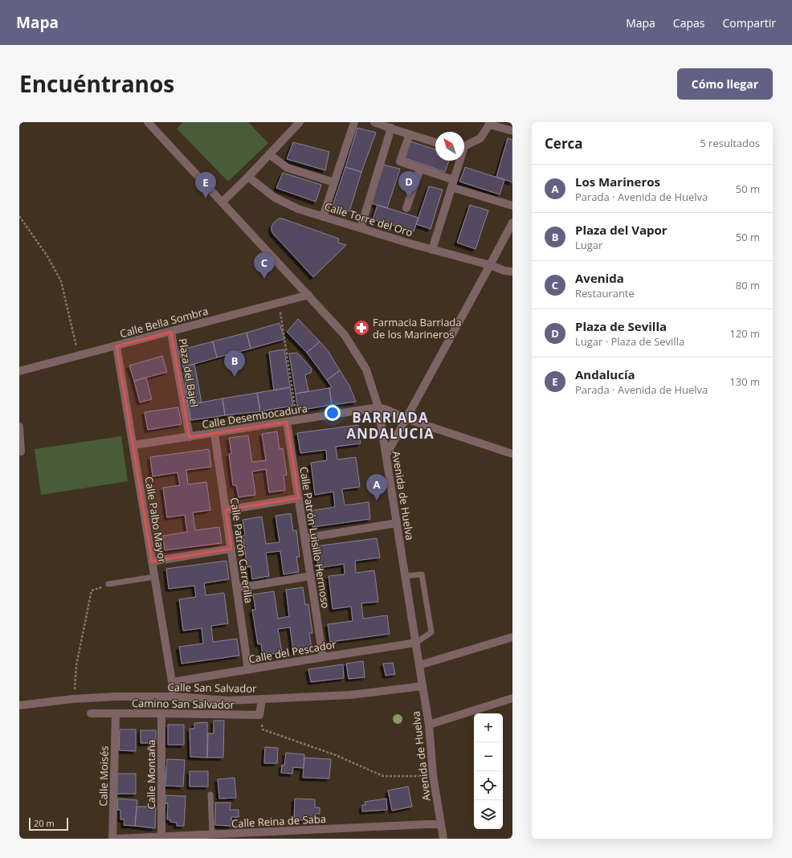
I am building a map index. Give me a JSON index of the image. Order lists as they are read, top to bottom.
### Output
{
  "streets": {
    "street": [
      "Calle Torre del Oro",
      "Calle Bella Sombra",
      "Plaza del Bajel",
      "Calle Desembocadura",
      "Avenida de Huelva",
      "Calle Palbo Mayor",
      "Calle Patrón Luisillo Hermoso",
      "Calle Patrón Carrerilla",
      "Calle del Pescador",
      "Calle San Salvador",
      "Camino San Salvador",
      "Calle Montaña",
      "Calle Moisés",
      "Calle Reina de Saba"
    ]
  },
  "crossings": [
    ["Calle Bella Sombra", "Plaza del Bajel"],
    ["Calle Bella Sombra", "Avenida de Huelva"],
    ["Calle Bella Sombra", "Calle Palbo Mayor"],
    ["Plaza del Bajel", "Calle Desembocadura"],
    ["Calle Desembocadura", "Avenida de Huelva"],
    ["Calle Desembocadura", "Calle Palbo Mayor"],
    ["Calle Desembocadura", "Calle Patrón Luisillo Hermoso"],
    ["Calle Desembocadura", "Calle Patrón Carrerilla"],
    ["Avenida de Huelva", "Calle del Pescador"],
    ["Avenida de Huelva", "Calle San Salvador"],
    ["Avenida de Huelva", "Calle Reina de Saba"],
    ["Calle Palbo Mayor", "Calle del Pescador"],
    ["Calle Palbo Mayor", "Calle San Salvador"],
    ["Calle Patrón Luisillo Hermoso", "Calle del Pescador"],
    ["Calle Patrón Carrerilla", "Calle del Pescador"],
    ["Camino San Salvador", "Calle Montaña"],
    ["Camino San Salvador", "Calle Moisés"],
    ["Calle Montaña", "Calle Reina de Saba"]
  ],
  "districts": ["BARRIADA ANDALUCIA"],
  "places": {
    "pharmacy": ["Farmacia Barriada de los Marineros"]
  },
  "scale_bar": "20 m",
  "north": "top left",
  "page": {
    "header": "Mapa",
    "nav": ["Mapa", "Capas", "Compartir"],
    "title": "Encuéntranos",
    "buttons": "Cómo llegar",
    "heading": ["Cerca", "5 resultados"],
    "list": [
      {
        "mark": "A",
        "name": "Los Marineros",
        "note": "Parada · Avenida de Huelva",
        "value": "50 m"
      },
      {
        "mark": "B",
        "name": "Plaza del Vapor",
        "note": "Lugar",
        "value": "50 m"
      },
      {
        "mark": "C",
        "name": "Avenida",
        "note": "Restaurante",
        "value": "80 m"
      },
      {
        "mark": "D",
        "name": "Plaza de Sevilla",
        "note": "Lugar · Plaza de Sevilla",
        "value": "120 m"
      },
      {
        "mark": "E",
        "name": "Andalucía",
        "note": "Parada · Avenida de Huelva",
        "value": "130 m"
      }
    ],
    "pins": [
      "D",
      "E",
      "C",
      "B",
      "A"
    ],
    "map_buttons": ["+", "−"],
    "scale": "20 m"
  }
}
